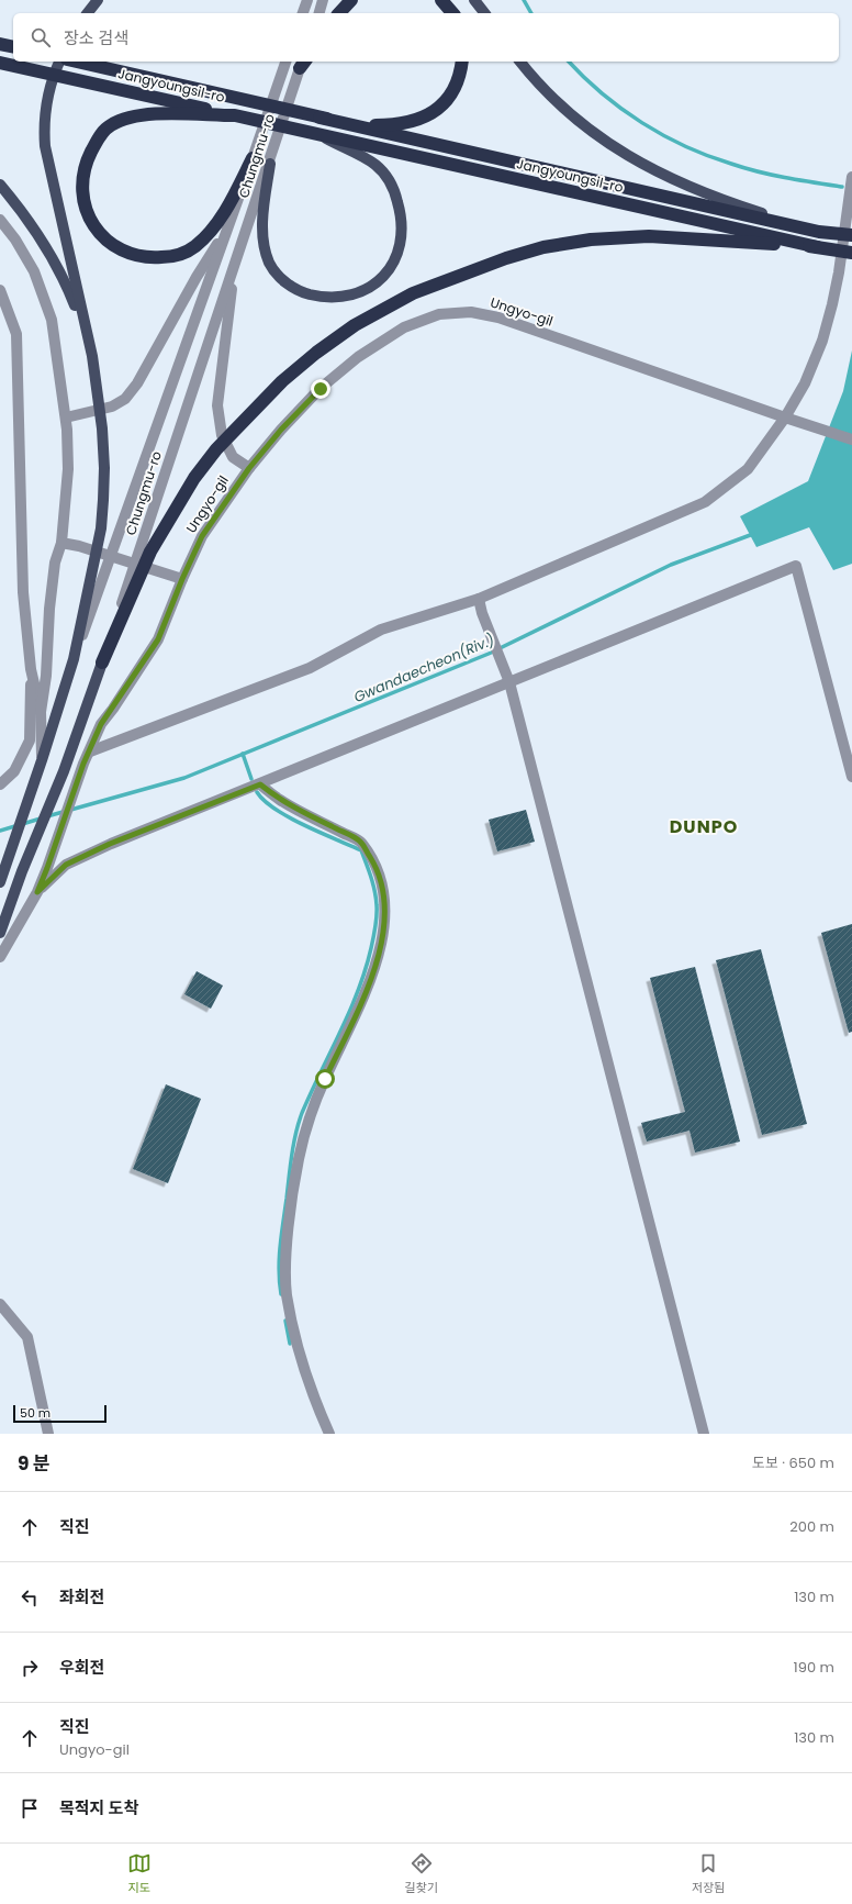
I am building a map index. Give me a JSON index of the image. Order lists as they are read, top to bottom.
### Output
{
  "streets": {
    "highway": ["Jangyoungsil-ro"],
    "main road": ["Chungmu-ro"],
    "street": ["Ungyo-gil"]
  },
  "districts": ["DUNPO"],
  "water": ["Gwandaecheon(Riv.)"],
  "scale_bar": "50 m",
  "page": {
    "search": "장소 검색",
    "scale": "50 m",
    "heading": ["9 분", "도보 · 650 m"],
    "list": [
      ["직진", "200 m"],
      ["좌회전", "130 m"],
      ["우회전", "190 m"],
      ["직진", "Ungyo-gil", "130 m"],
      "목적지 도착"
    ],
    "nav": ["지도", "길찾기", "저장됨"]
  }
}
